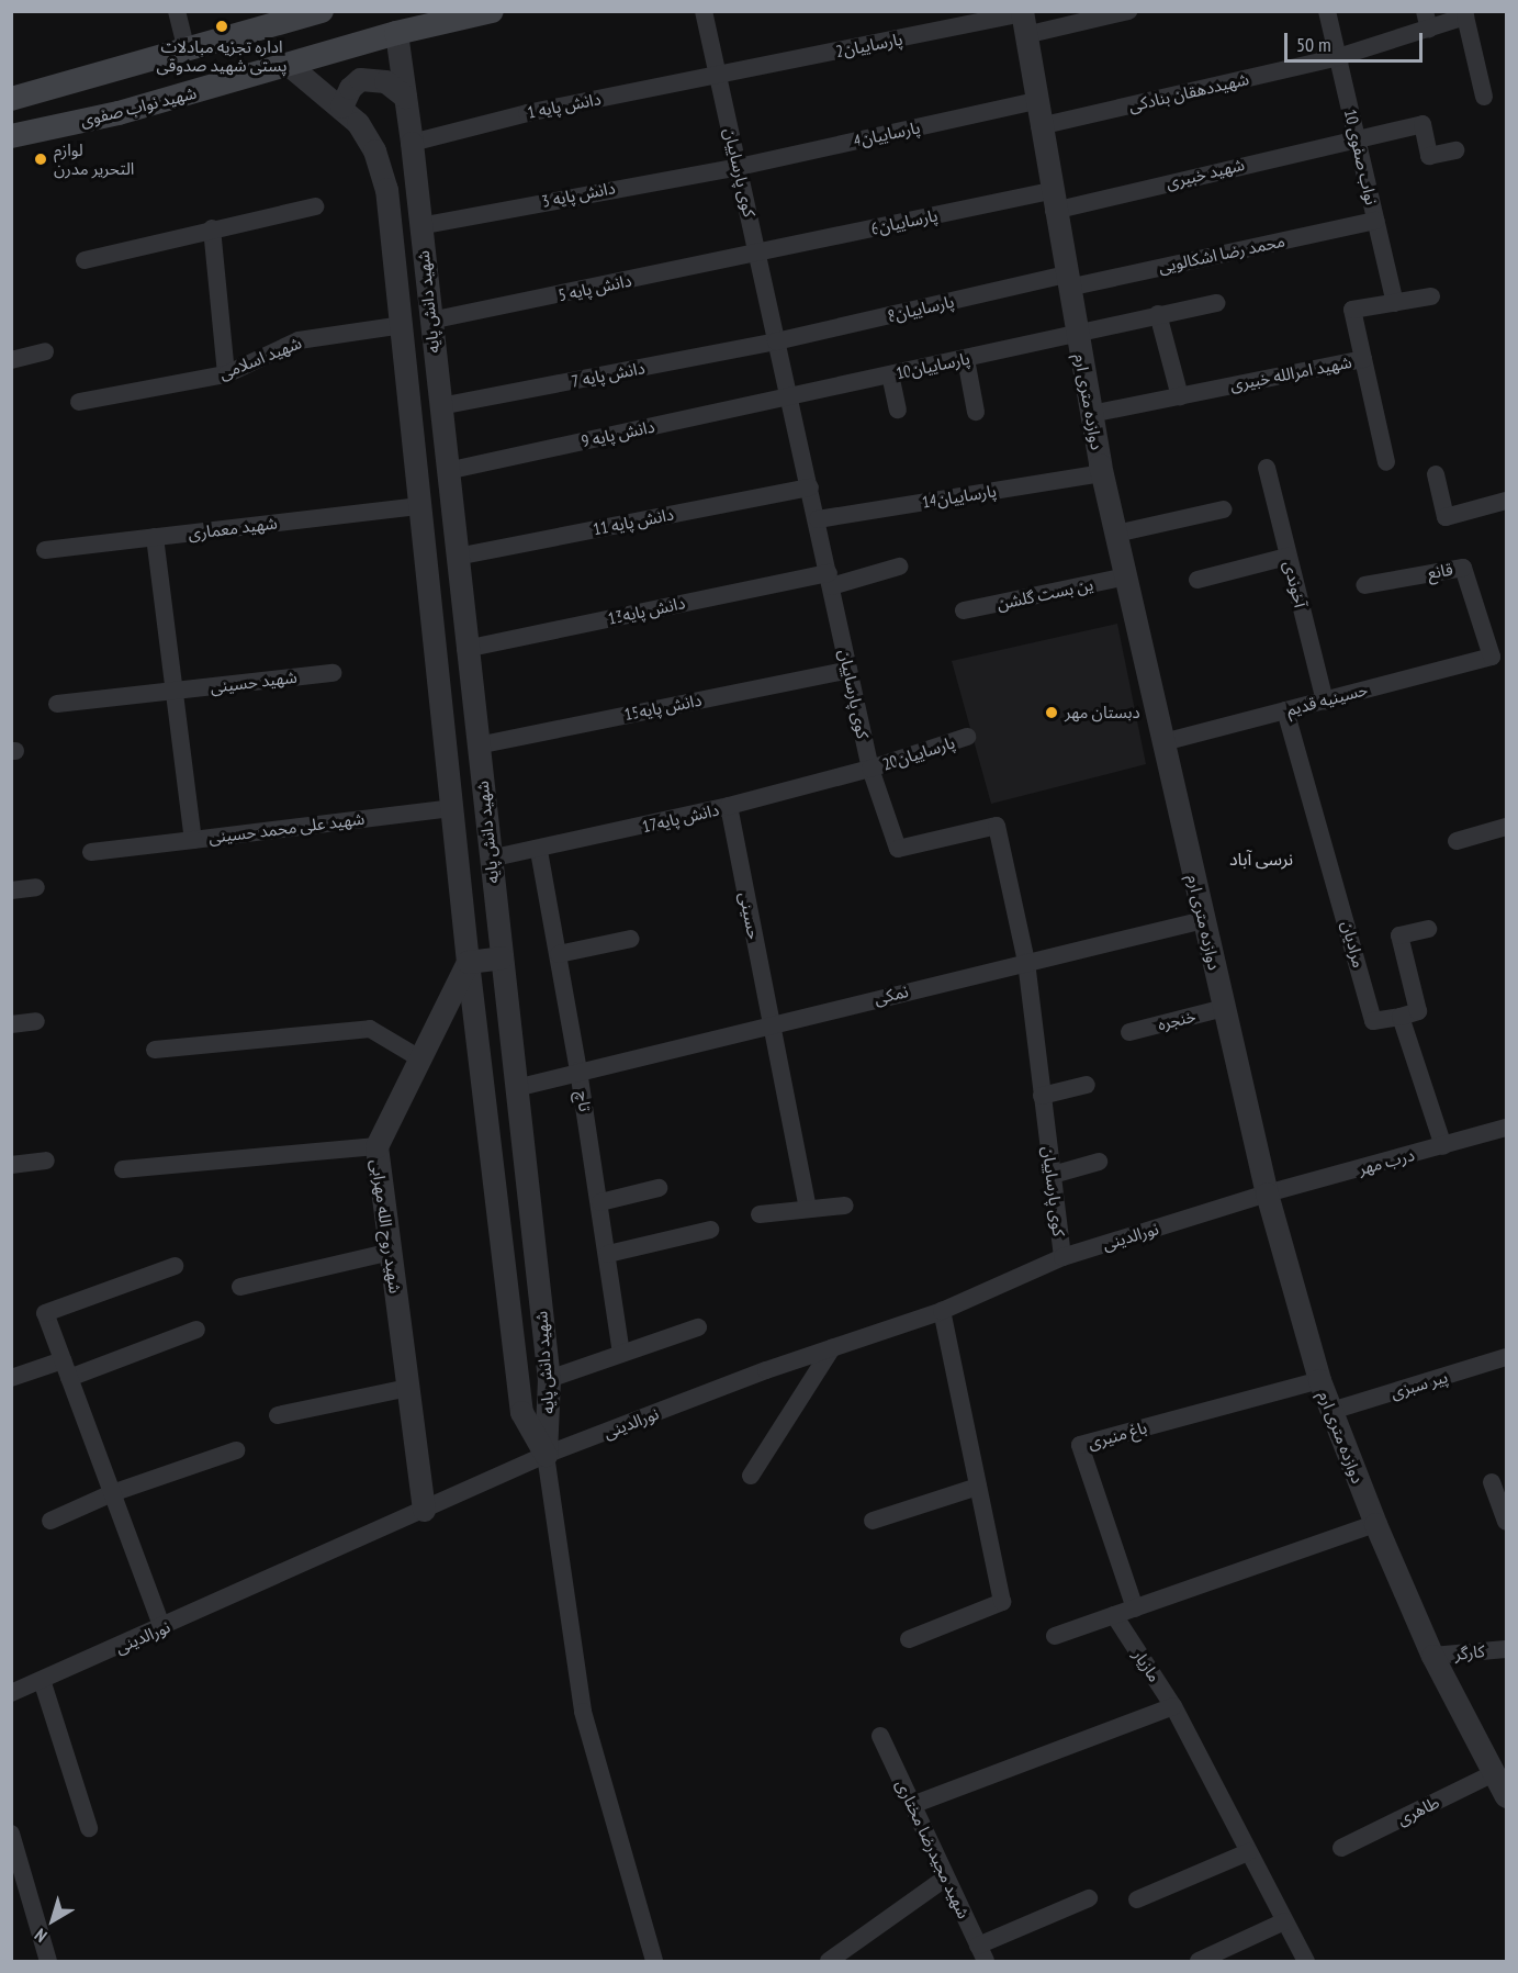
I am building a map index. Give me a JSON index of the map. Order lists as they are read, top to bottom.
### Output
{
  "streets": {
    "main road": ["شهید نواب صفوی"],
    "street": [
      "پارساییان2",
      "شهیددهقان بنادکی",
      "دانش پایه 1",
      "پارساییان4",
      "نواب صفوی 10",
      "کوی پارساییان",
      "شهید خبیری",
      "دانش پایه 3",
      "پارساییان6",
      "محمد رضا اشکالویی",
      "دانش پایه 5",
      "شهید دانش پایه",
      "پارساییان8",
      "شهید اسلامی",
      "پارساییان10",
      "شهید امرالله خبیری",
      "دانش پایه 7",
      "دوازده متری ارم",
      "دانش پایه 9",
      "پارساییان14",
      "دانش پایه 11",
      "شهید معماری",
      "قانع",
      "آخوندی",
      "ین بست گلشن",
      "دانش پایه13",
      "شهید حسینی",
      "حسینیه قدیم",
      "دانش پایه15",
      "پارساییان20",
      "دانش پایه17",
      "شهید علی محمد حسینی",
      "حسینی",
      "مرادیان",
      "نمکی",
      "خنجره",
      "تاچ",
      "درب مهر",
      "شهید روح الله مهرابی",
      "نورالدینی",
      "پیر سبزی",
      "باغ منیری",
      "کارگر",
      "مازیار",
      "طاهری",
      "شهید مجیدرضا مختاری"
    ]
  },
  "crossings": [
    ["پارساییان2", "دانش پایه 1"],
    ["پارساییان2", "کوی پارساییان"],
    ["پارساییان2", "دوازده متری ارم"],
    ["شهیددهقان بنادکی", "نواب صفوی 10"],
    ["شهیددهقان بنادکی", "دوازده متری ارم"],
    ["دانش پایه 1", "کوی پارساییان"],
    ["دانش پایه 1", "شهید دانش پایه"],
    ["شهید نواب صفوی", "شهید دانش پایه"],
    ["پارساییان4", "کوی پارساییان"],
    ["پارساییان4", "دانش پایه 3"],
    ["پارساییان4", "دوازده متری ارم"],
    ["نواب صفوی 10", "شهید خبیری"],
    ["نواب صفوی 10", "محمد رضا اشکالویی"],
    ["نواب صفوی 10", "شهید امرالله خبیری"],
    ["کوی پارساییان", "دانش پایه 3"],
    ["کوی پارساییان", "پارساییان6"],
    ["کوی پارساییان", "دانش پایه 5"],
    ["کوی پارساییان", "پارساییان8"],
    ["کوی پارساییان", "پارساییان10"],
    ["کوی پارساییان", "دانش پایه 7"],
    ["کوی پارساییان", "دانش پایه 9"],
    ["کوی پارساییان", "پارساییان14"],
    ["کوی پارساییان", "دانش پایه 11"],
    ["کوی پارساییان", "دانش پایه13"],
    ["کوی پارساییان", "دانش پایه15"],
    ["کوی پارساییان", "پارساییان20"],
    ["کوی پارساییان", "دانش پایه17"],
    ["کوی پارساییان", "نمکی"],
    ["کوی پارساییان", "نورالدینی"],
    ["شهید خبیری", "پارساییان6"],
    ["شهید خبیری", "دوازده متری ارم"],
    ["دانش پایه 3", "شهید دانش پایه"],
    ["پارساییان6", "دانش پایه 5"],
    ["پارساییان6", "دوازده متری ارم"],
    ["محمد رضا اشکالویی", "پارساییان8"],
    ["محمد رضا اشکالویی", "دوازده متری ارم"],
    ["دانش پایه 5", "شهید دانش پایه"],
    ["شهید دانش پایه", "شهید اسلامی"],
    ["شهید دانش پایه", "دانش پایه 7"],
    ["شهید دانش پایه", "دانش پایه 9"],
    ["شهید دانش پایه", "دانش پایه 11"],
    ["شهید دانش پایه", "شهید معماری"],
    ["شهید دانش پایه", "دانش پایه13"],
    ["شهید دانش پایه", "دانش پایه15"],
    ["شهید دانش پایه", "دانش پایه17"],
    ["شهید دانش پایه", "شهید علی محمد حسینی"],
    ["شهید دانش پایه", "نمکی"],
    ["شهید دانش پایه", "شهید روح الله مهرابی"],
    ["شهید دانش پایه", "نورالدینی"],
    ["پارساییان8", "دانش پایه 7"],
    ["پارساییان8", "دوازده متری ارم"],
    ["پارساییان10", "دوازده متری ارم"],
    ["پارساییان10", "دانش پایه 9"],
    ["شهید امرالله خبیری", "دوازده متری ارم"],
    ["دوازده متری ارم", "پارساییان14"],
    ["دوازده متری ارم", "ین بست گلشن"],
    ["دوازده متری ارم", "حسینیه قدیم"],
    ["دوازده متری ارم", "نمکی"],
    ["دوازده متری ارم", "خنجره"],
    ["دوازده متری ارم", "درب مهر"],
    ["دوازده متری ارم", "نورالدینی"],
    ["دوازده متری ارم", "پیر سبزی"],
    ["دوازده متری ارم", "باغ منیری"],
    ["دوازده متری ارم", "کارگر"],
    ["دوازده متری ارم", "طاهری"],
    ["شهید معماری", "شهید علی محمد حسینی"],
    ["قانع", "حسینیه قدیم"],
    ["آخوندی", "حسینیه قدیم"],
    ["شهید حسینی", "شهید علی محمد حسینی"],
    ["حسینیه قدیم", "مرادیان"],
    ["پارساییان20", "دانش پایه17"],
    ["دانش پایه17", "حسینی"],
    ["دانش پایه17", "تاچ"],
    ["حسینی", "نمکی"],
    ["نمکی", "تاچ"],
    ["درب مهر", "نورالدینی"],
    ["شهید روح الله مهرابی", "نورالدینی"]
  ],
  "districts": ["نرسی آباد"],
  "places": ["اداره تجزیه مبادلات پستی شهید صدوقی", "لوازم التحریر مدرن", "دبستان مهر"],
  "scale_bar": "50 m",
  "north": "bottom left"
}
